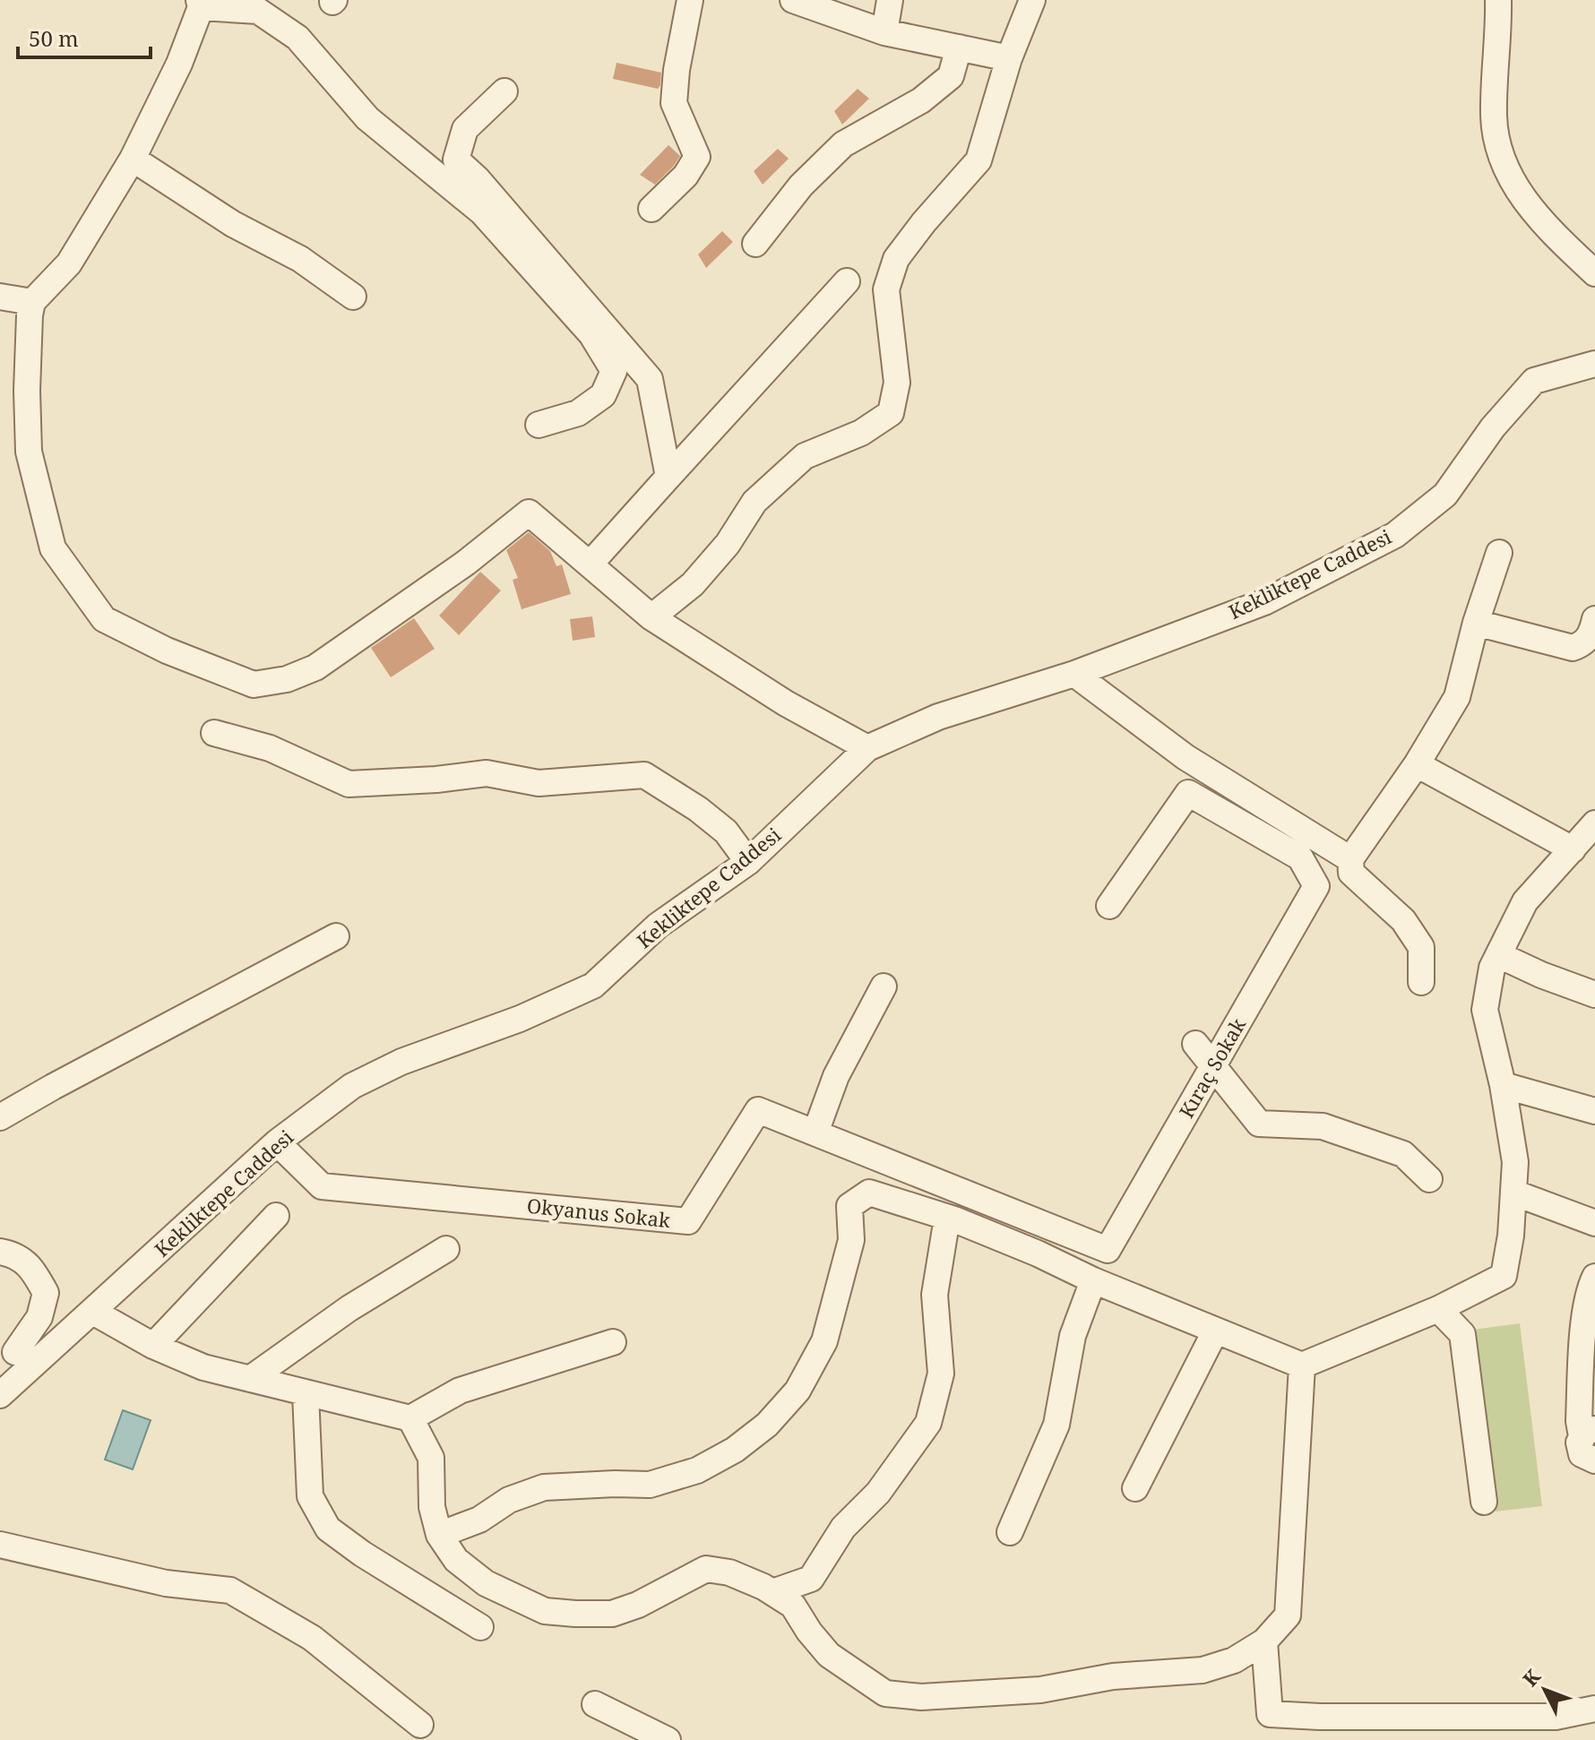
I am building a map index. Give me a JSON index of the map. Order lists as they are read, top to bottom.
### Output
{
  "streets": {
    "street": ["Kekliktepe Caddesi", "Kıraç Sokak", "Okyanus Sokak"]
  },
  "crossings": [
    ["Kekliktepe Caddesi", "Okyanus Sokak"],
    ["Kıraç Sokak", "Okyanus Sokak"]
  ],
  "scale_bar": "50 m",
  "north": "top left"
}
